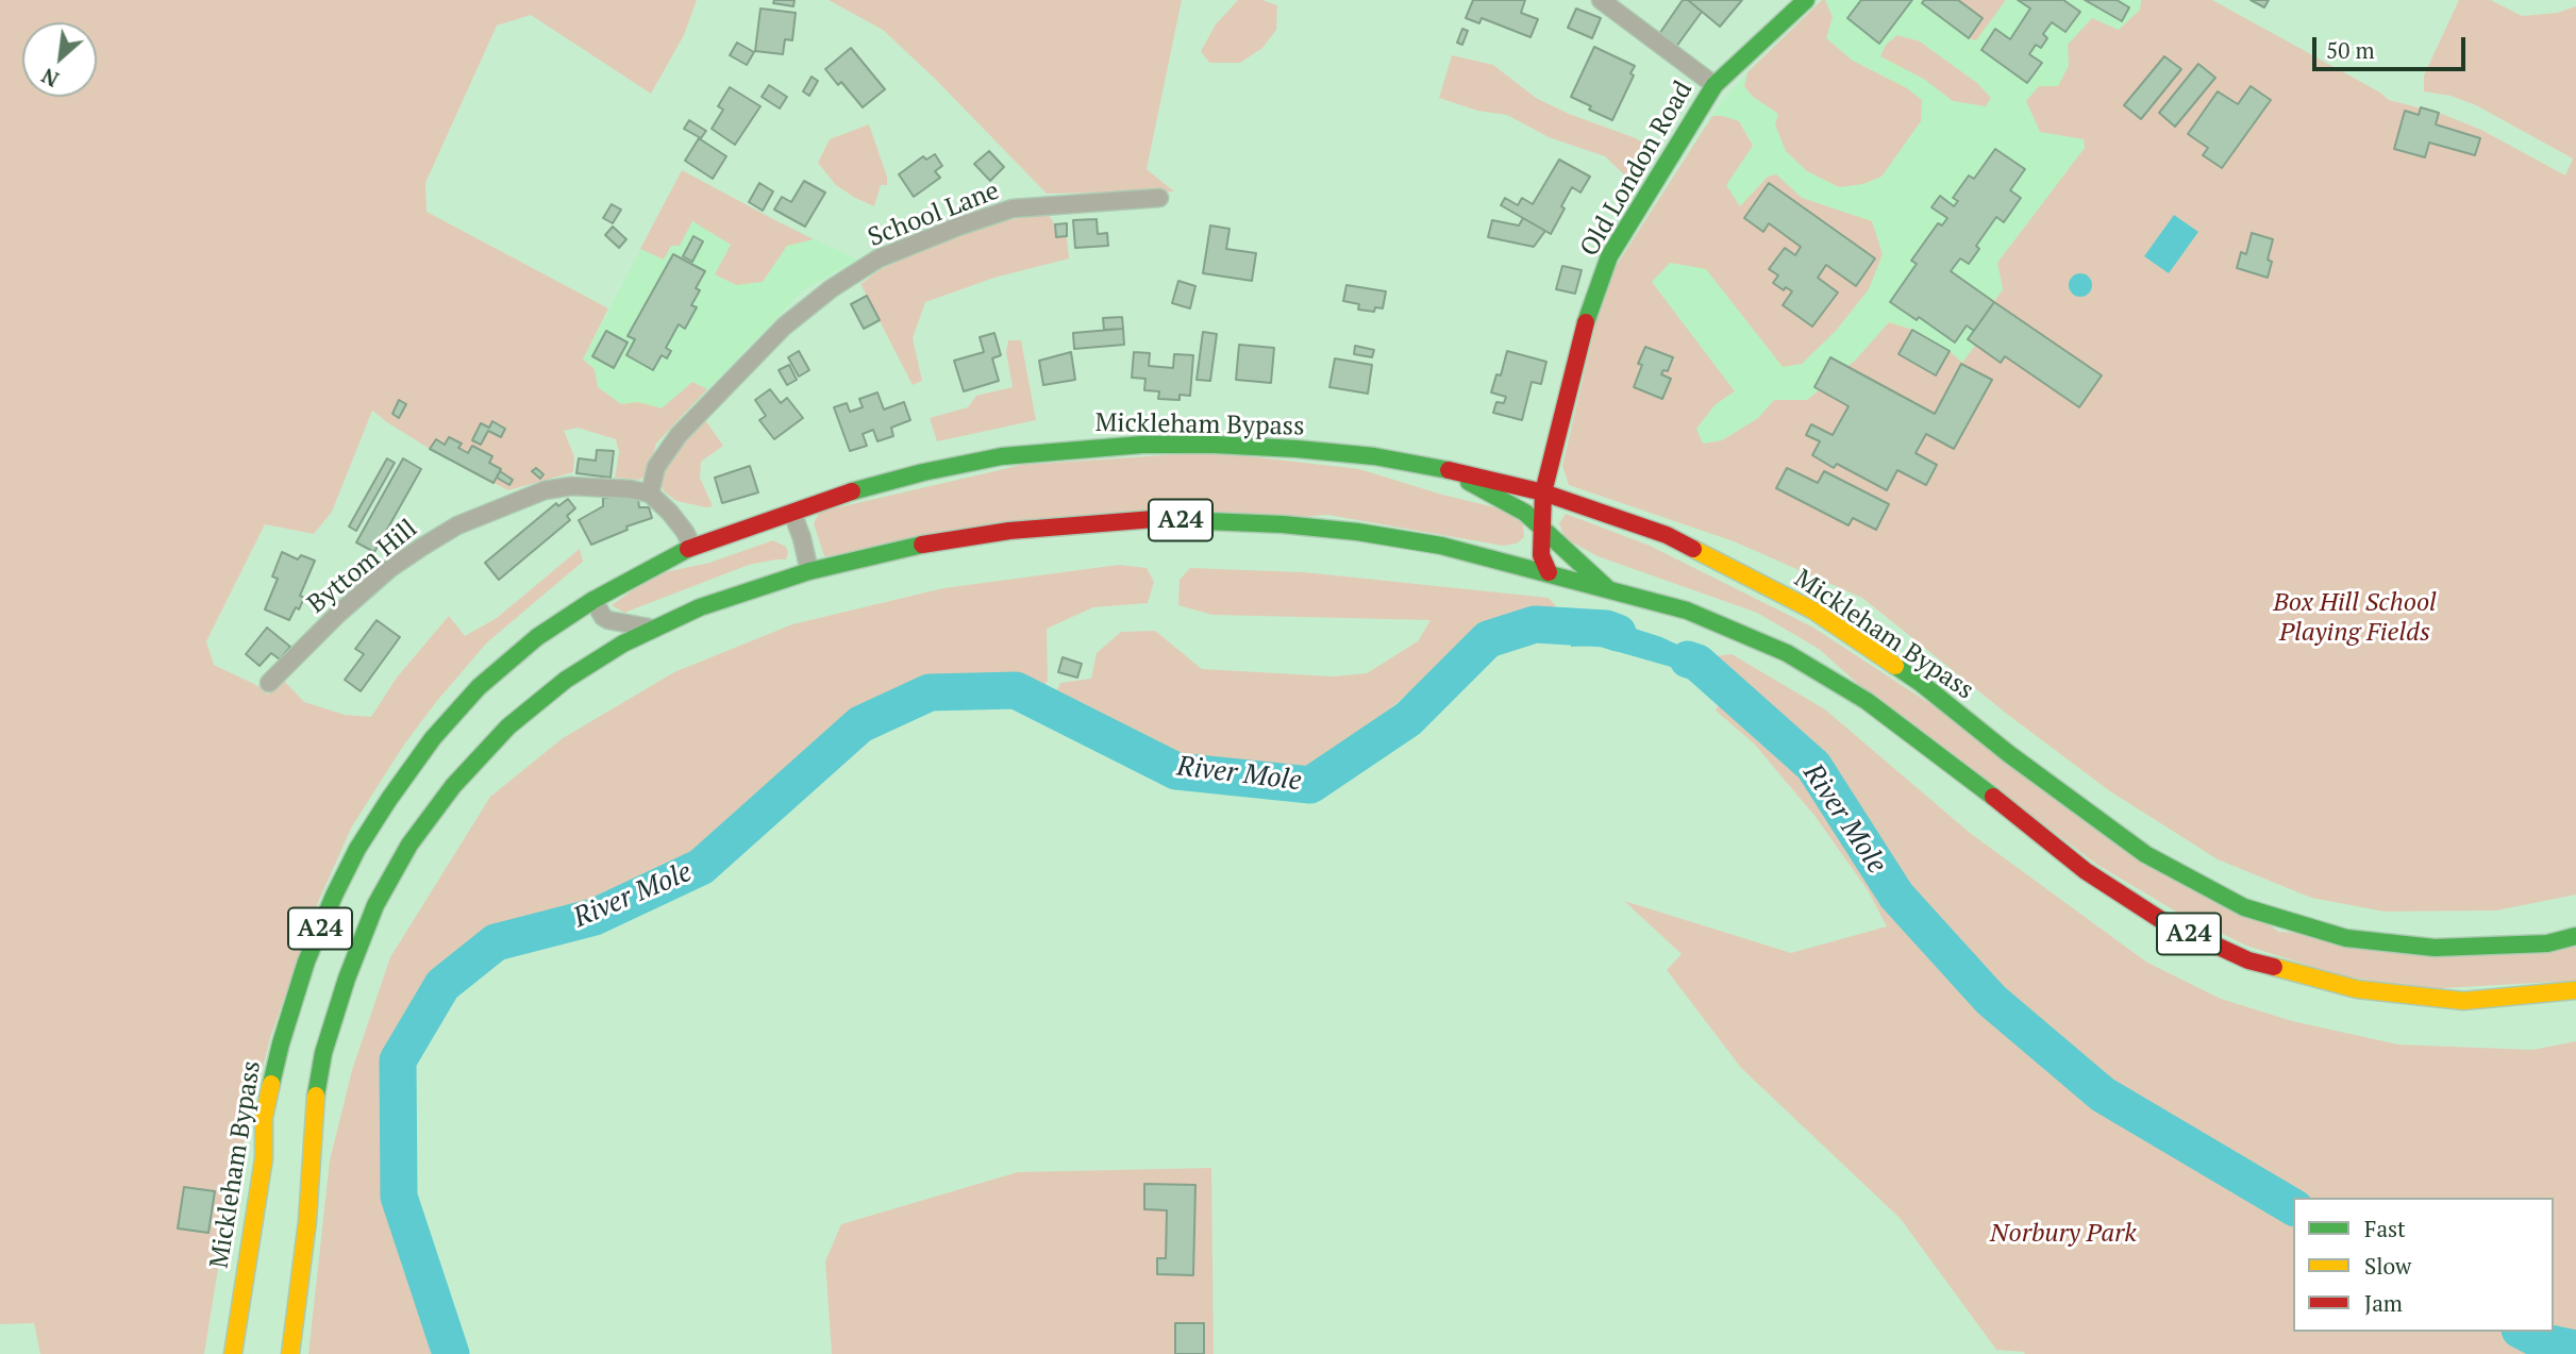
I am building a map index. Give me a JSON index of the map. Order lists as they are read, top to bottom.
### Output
{
  "streets": {
    "main road": ["Old London Road", "Mickleham Bypass", "A24"],
    "street": ["School Lane", "Byttom Hill"]
  },
  "crossings": [
    ["Old London Road", "Mickleham Bypass"],
    ["Old London Road", "A24"],
    ["School Lane", "Byttom Hill"]
  ],
  "water": ["River Mole"],
  "parks": ["Box Hill School Playing Fields", "Norbury Park"],
  "legend": ["Fast", "Slow", "Jam"],
  "scale_bar": "50 m",
  "north": "bottom left"
}
